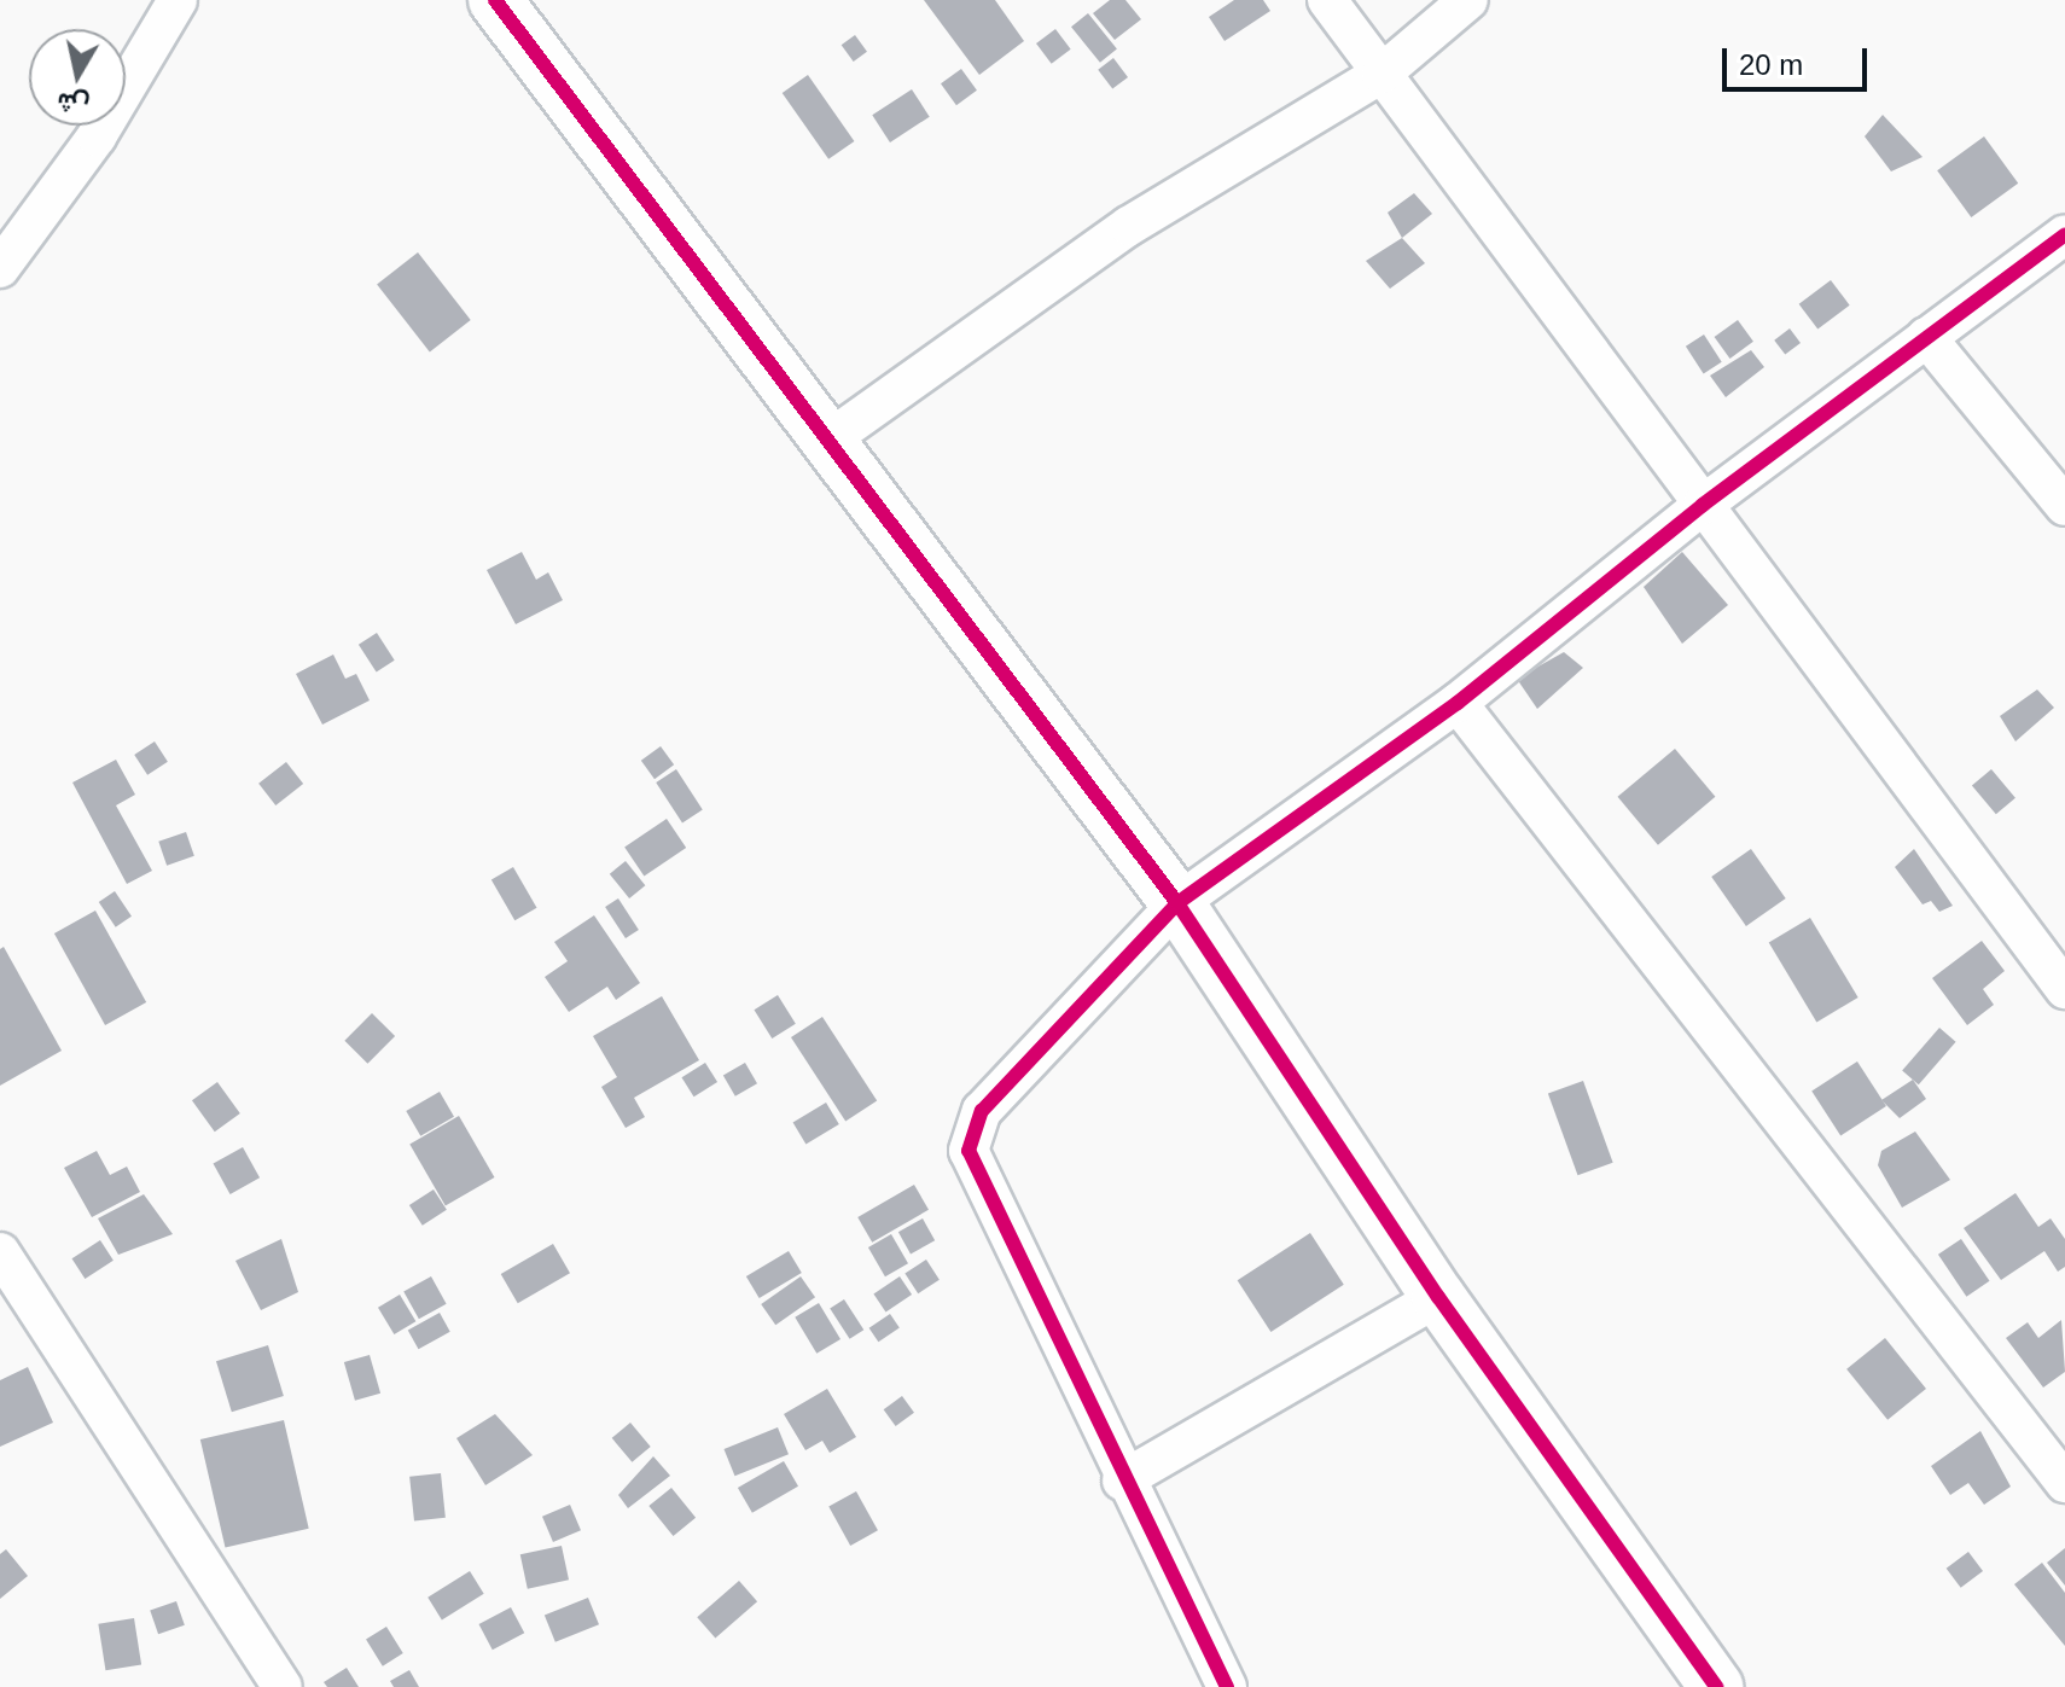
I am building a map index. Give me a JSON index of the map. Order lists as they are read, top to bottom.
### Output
{
  "scale_bar": "20 m",
  "north": "bottom"
}
